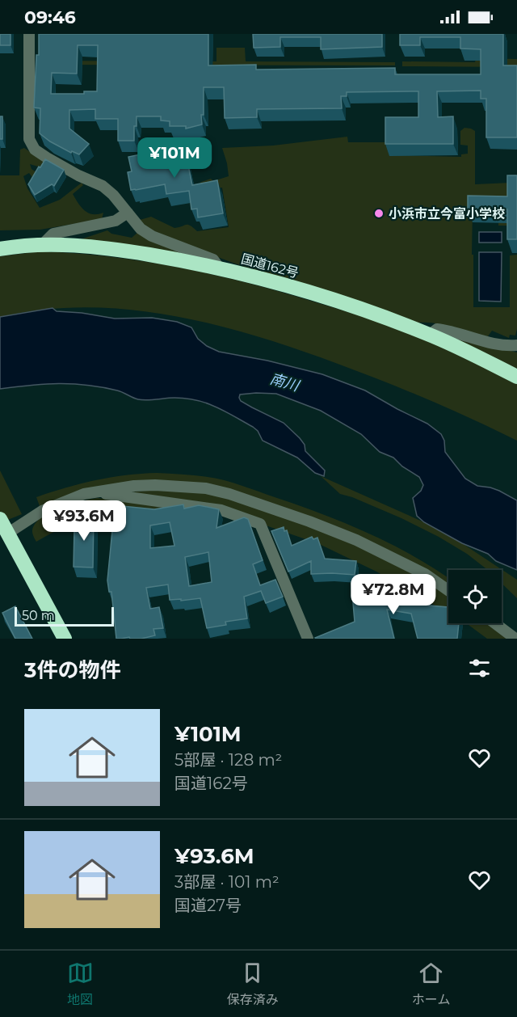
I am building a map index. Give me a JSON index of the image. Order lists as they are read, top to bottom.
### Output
{
  "streets": {
    "highway": ["国道162号"]
  },
  "water": ["南川"],
  "places": ["小浜市立今富小学校"],
  "scale_bar": "50 m",
  "page": {
    "status": "09:46",
    "price": ["¥101M", "¥93.6M", "¥72.8M"],
    "scale": "50 m",
    "heading": "3件の物件",
    "list": [
      {
        "name": "¥101M",
        "note": "5部屋 · 128 m² · 国道162号"
      },
      {
        "name": "¥93.6M",
        "note": "3部屋 · 101 m² · 国道27号"
      }
    ],
    "tabs": ["地図", "保存済み", "ホーム"]
  }
}
